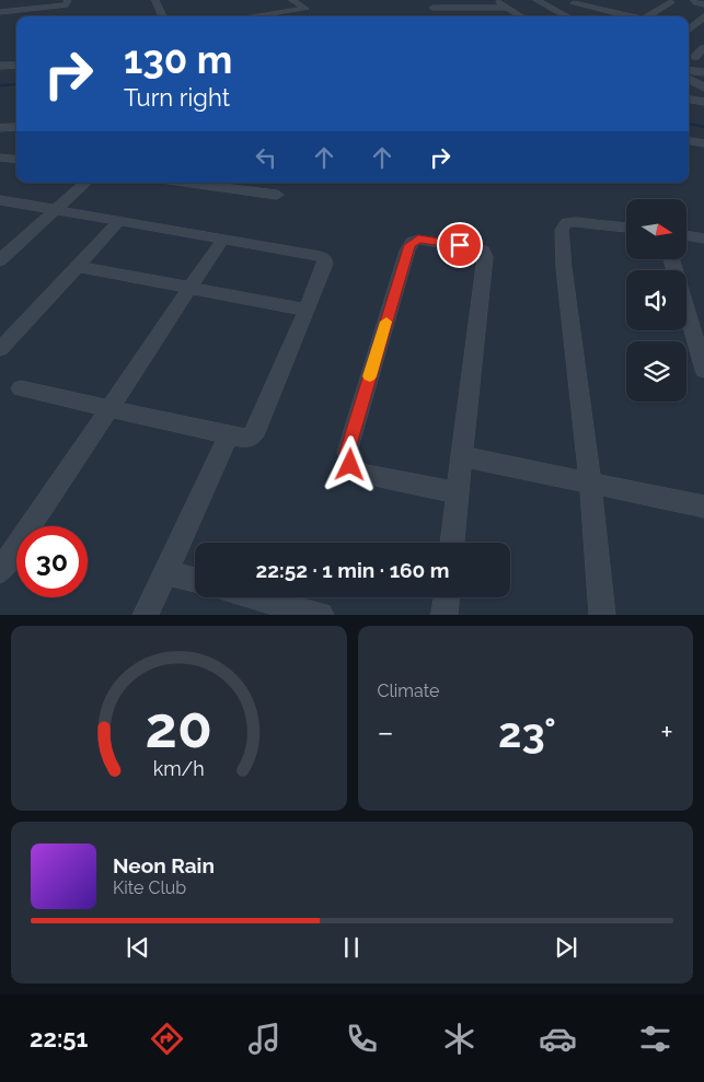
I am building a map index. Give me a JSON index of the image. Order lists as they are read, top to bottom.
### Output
{
  "north": "right",
  "page": {
    "turn": ["130 m", "Turn right"],
    "limit": "30",
    "trip": "22:52 · 1 min · 160 m",
    "tile": "Climate",
    "heat": ["−", "23°", "+"],
    "song": ["Neon Rain", "Kite Club"],
    "tabs": "22:51",
    "gauge": ["20", "km/h"]
  }
}
